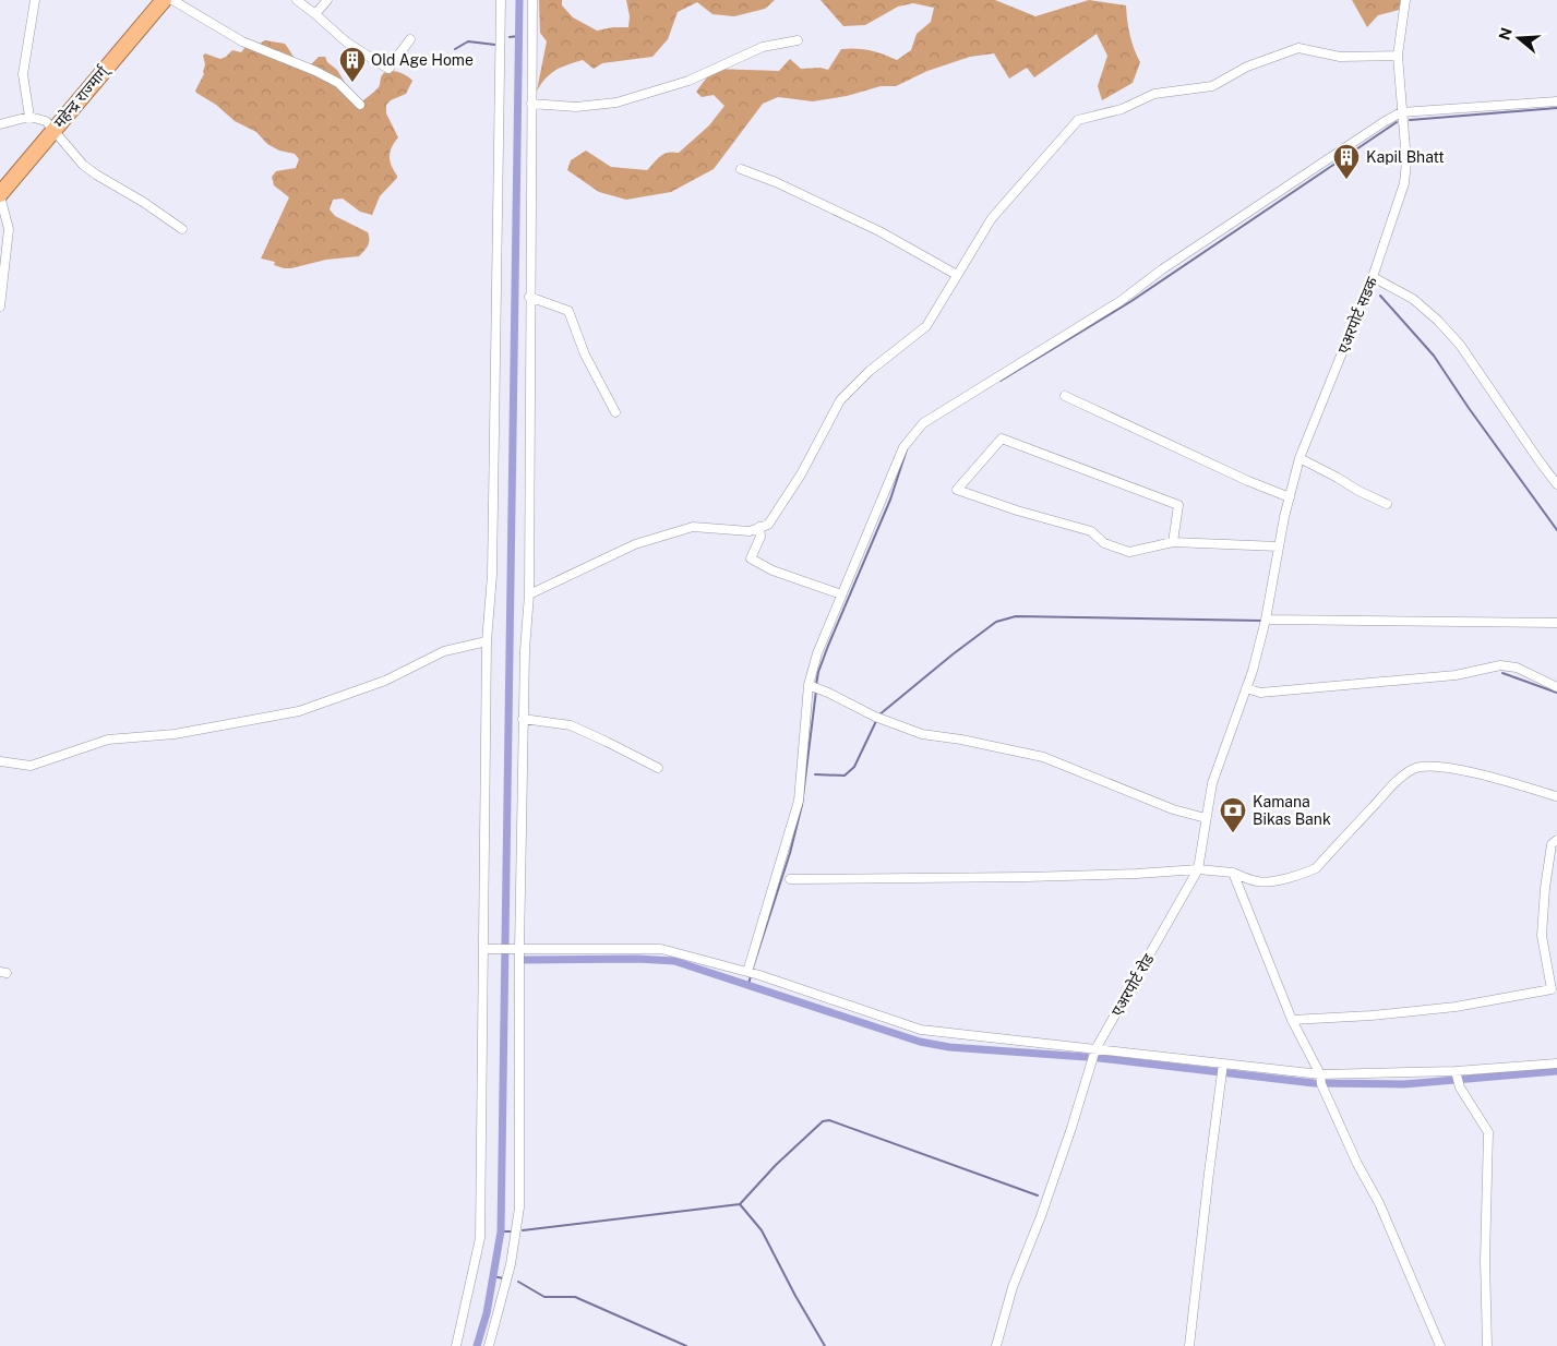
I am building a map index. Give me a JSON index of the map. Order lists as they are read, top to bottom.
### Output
{
  "streets": {
    "highway": ["महेन्द्र राज्मार्ग्"],
    "street": ["एअरपोर्ट सडक", "एअरपोर्ट रोड"]
  },
  "crossings": [
    ["एअरपोर्ट सडक", "एअरपोर्ट रोड"]
  ],
  "places": {
    "building": ["Old Age Home", "Kapil Bhatt"],
    "bank": ["Kamana Bikas Bank"]
  },
  "north": "left"
}
